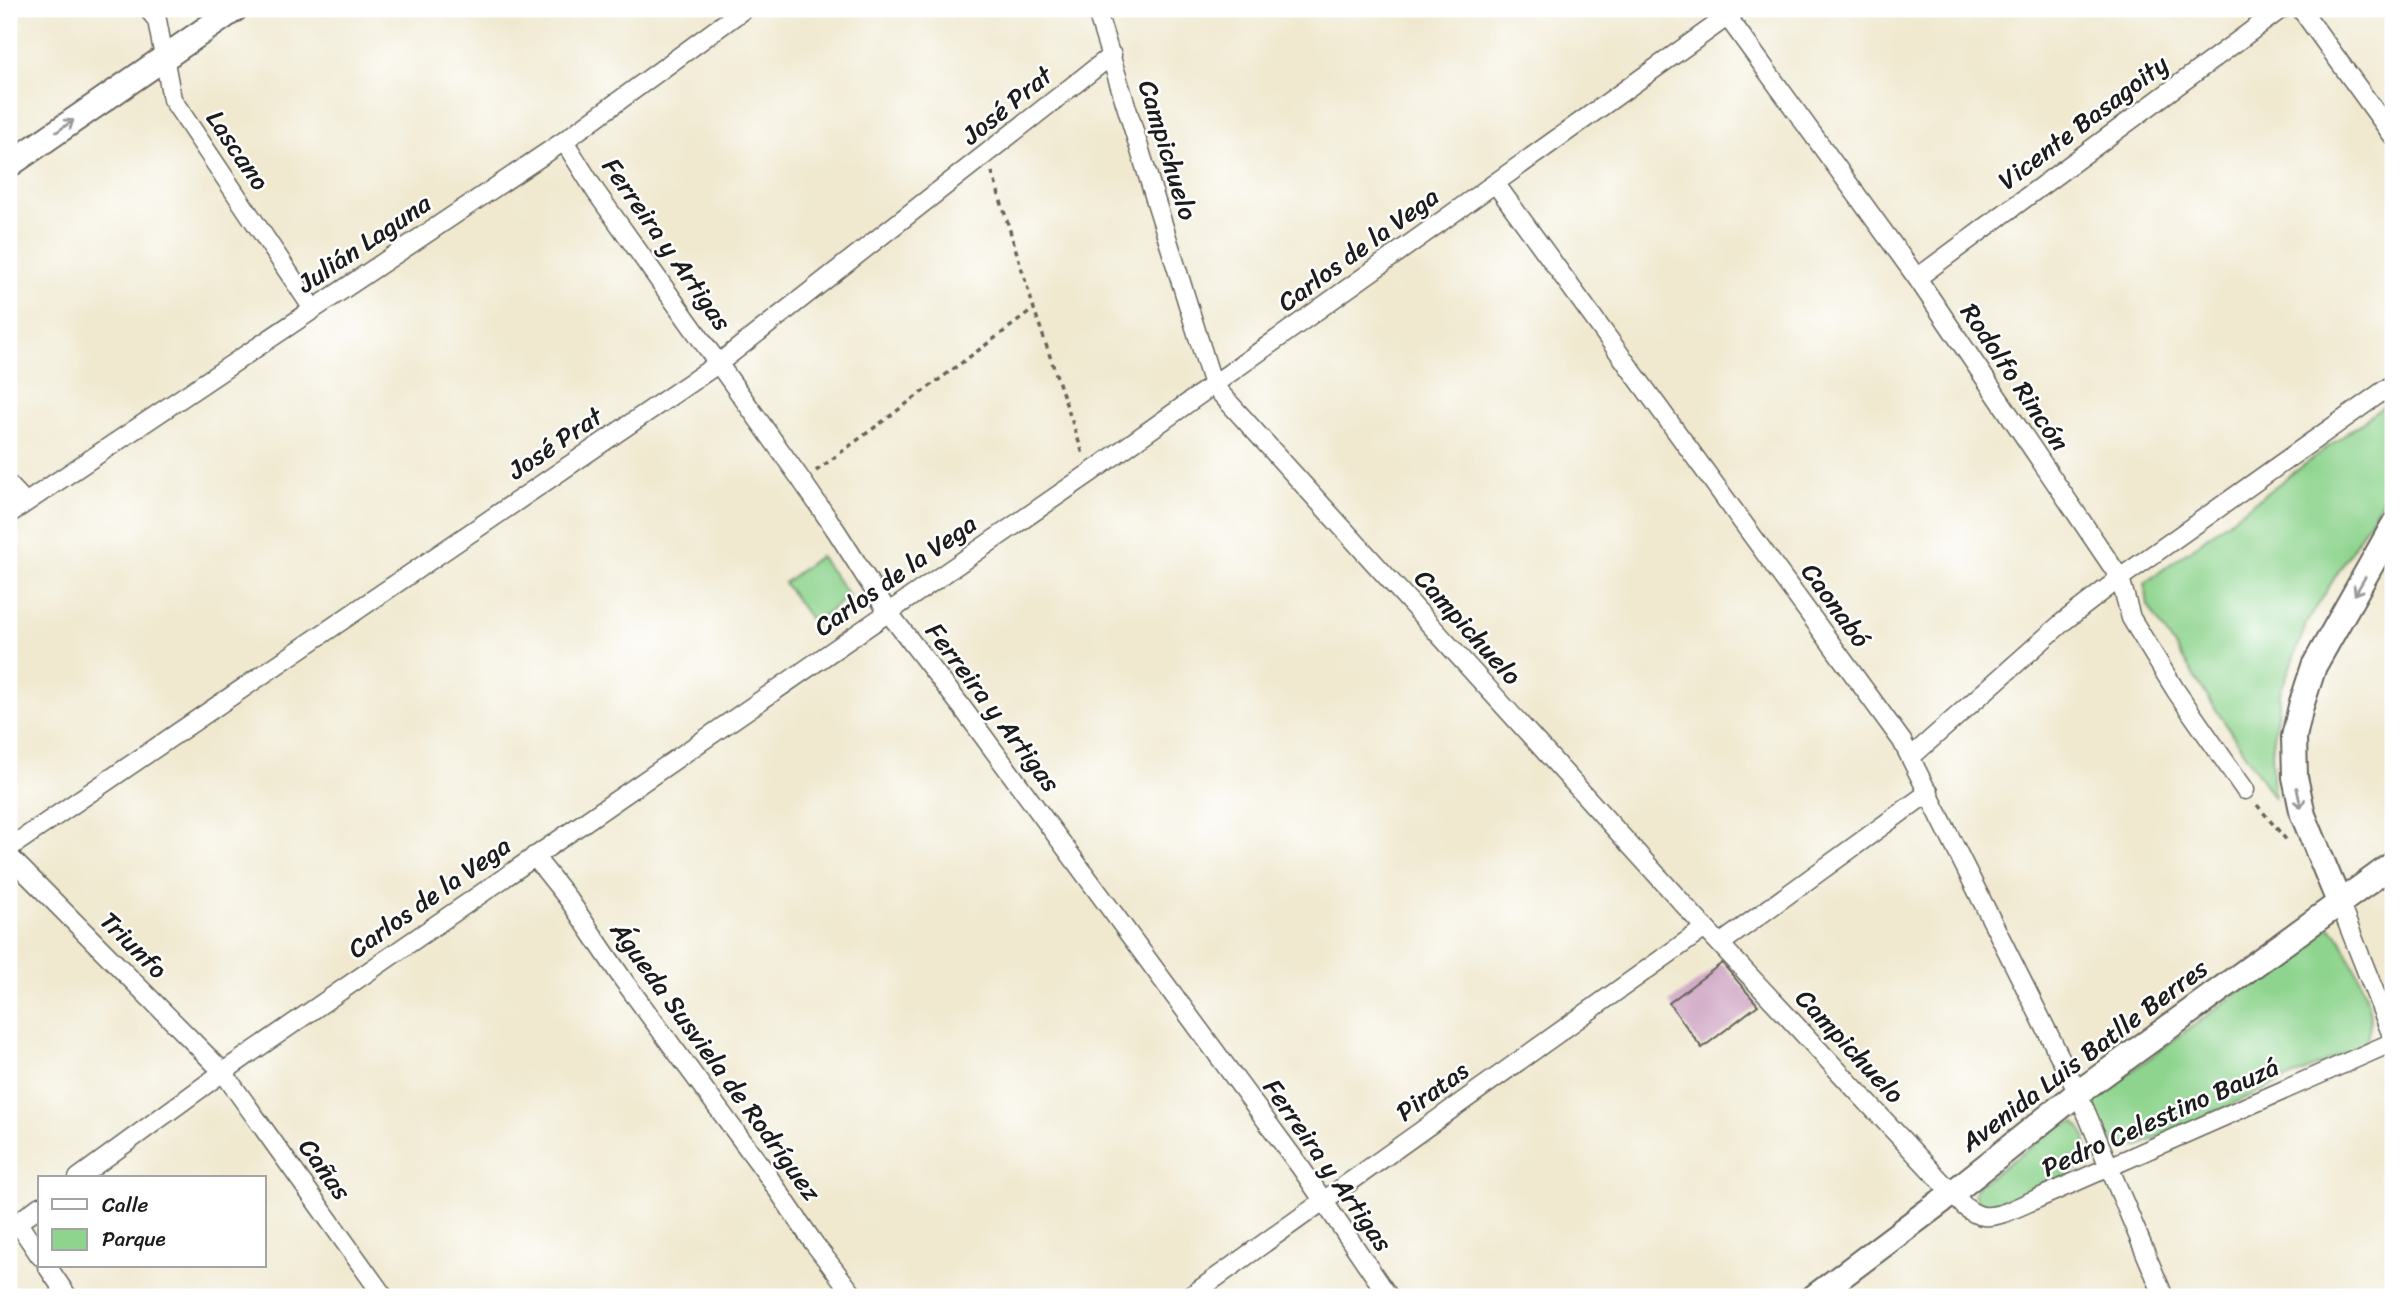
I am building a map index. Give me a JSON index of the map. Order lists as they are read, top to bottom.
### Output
{
  "streets": {
    "main road": ["Avenida Luis Batlle Berres"],
    "street": [
      "José Prat",
      "Vicente Basagoity",
      "Lascano",
      "Campichuelo",
      "Julián Laguna",
      "Ferreira y Artigas",
      "Carlos de la Vega",
      "Rodolfo Rincón",
      "Caonabó",
      "Triunfo",
      "Águeda Susviela de Rodríguez",
      "Piratas",
      "Pedro Celestino Bauzá",
      "Cañas"
    ]
  },
  "crossings": [
    ["José Prat", "Campichuelo"],
    ["José Prat", "Ferreira y Artigas"],
    ["Vicente Basagoity", "Rodolfo Rincón"],
    ["Lascano", "Julián Laguna"],
    ["Campichuelo", "Carlos de la Vega"],
    ["Campichuelo", "Avenida Luis Batlle Berres"],
    ["Campichuelo", "Piratas"],
    ["Campichuelo", "Pedro Celestino Bauzá"],
    ["Julián Laguna", "Ferreira y Artigas"],
    ["Ferreira y Artigas", "Carlos de la Vega"],
    ["Ferreira y Artigas", "Piratas"],
    ["Carlos de la Vega", "Rodolfo Rincón"],
    ["Carlos de la Vega", "Caonabó"],
    ["Carlos de la Vega", "Triunfo"],
    ["Carlos de la Vega", "Águeda Susviela de Rodríguez"],
    ["Carlos de la Vega", "Cañas"],
    ["Caonabó", "Avenida Luis Batlle Berres"],
    ["Triunfo", "Cañas"],
    ["Avenida Luis Batlle Berres", "Pedro Celestino Bauzá"]
  ],
  "legend": ["Calle", "Parque"]
}
